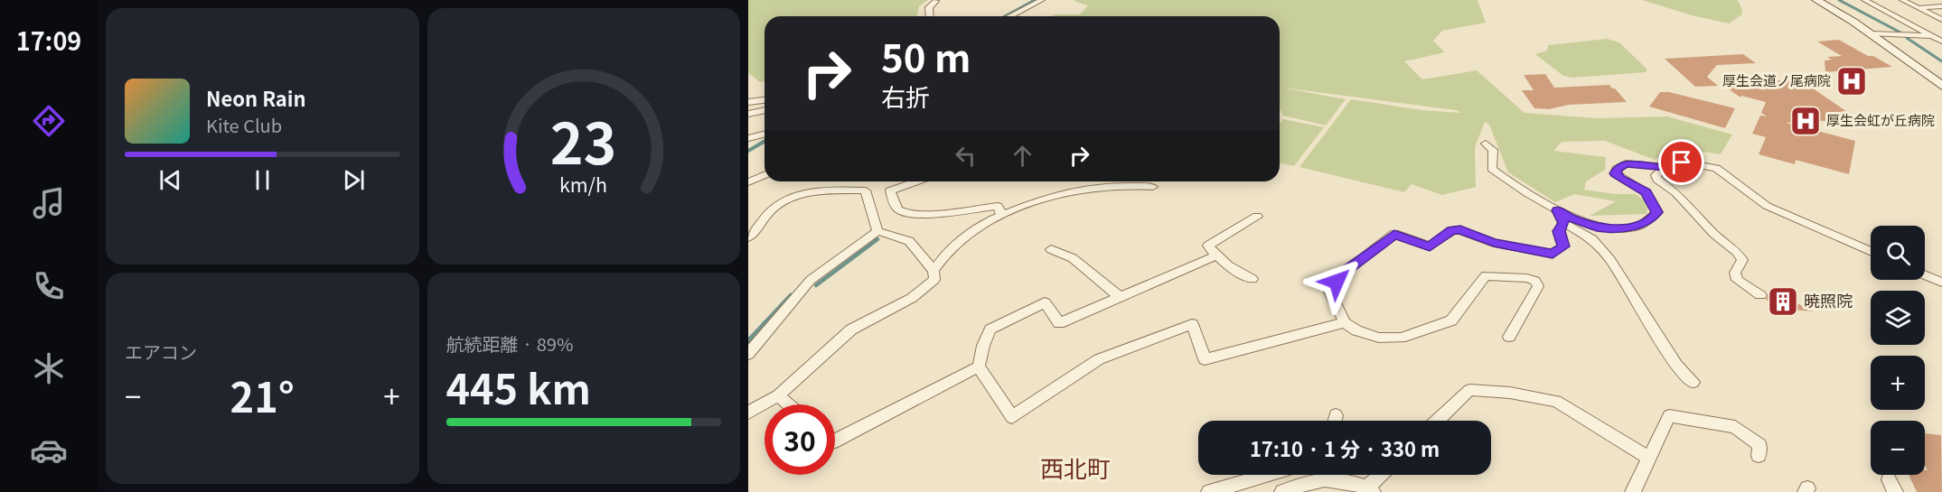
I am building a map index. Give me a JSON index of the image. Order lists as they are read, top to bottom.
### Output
{
  "districts": ["西北町"],
  "places": {
    "hospital": ["厚生会道ノ尾病院", "厚生会虹が丘病院"],
    "building": ["暁照院"]
  },
  "page": {
    "tabs": "17:09",
    "turn": ["50 m", "右折"],
    "song": ["Neon Rain", "Kite Club"],
    "map_buttons": ["+", "−"],
    "tile": [
      "エアコン",
      ["航続距離 · 89%", "445 km"]
    ],
    "heat": ["−", "21°", "+"],
    "limit": "30",
    "trip": "17:10 · 1 分 · 330 m",
    "gauge": ["23", "km/h"]
  }
}
